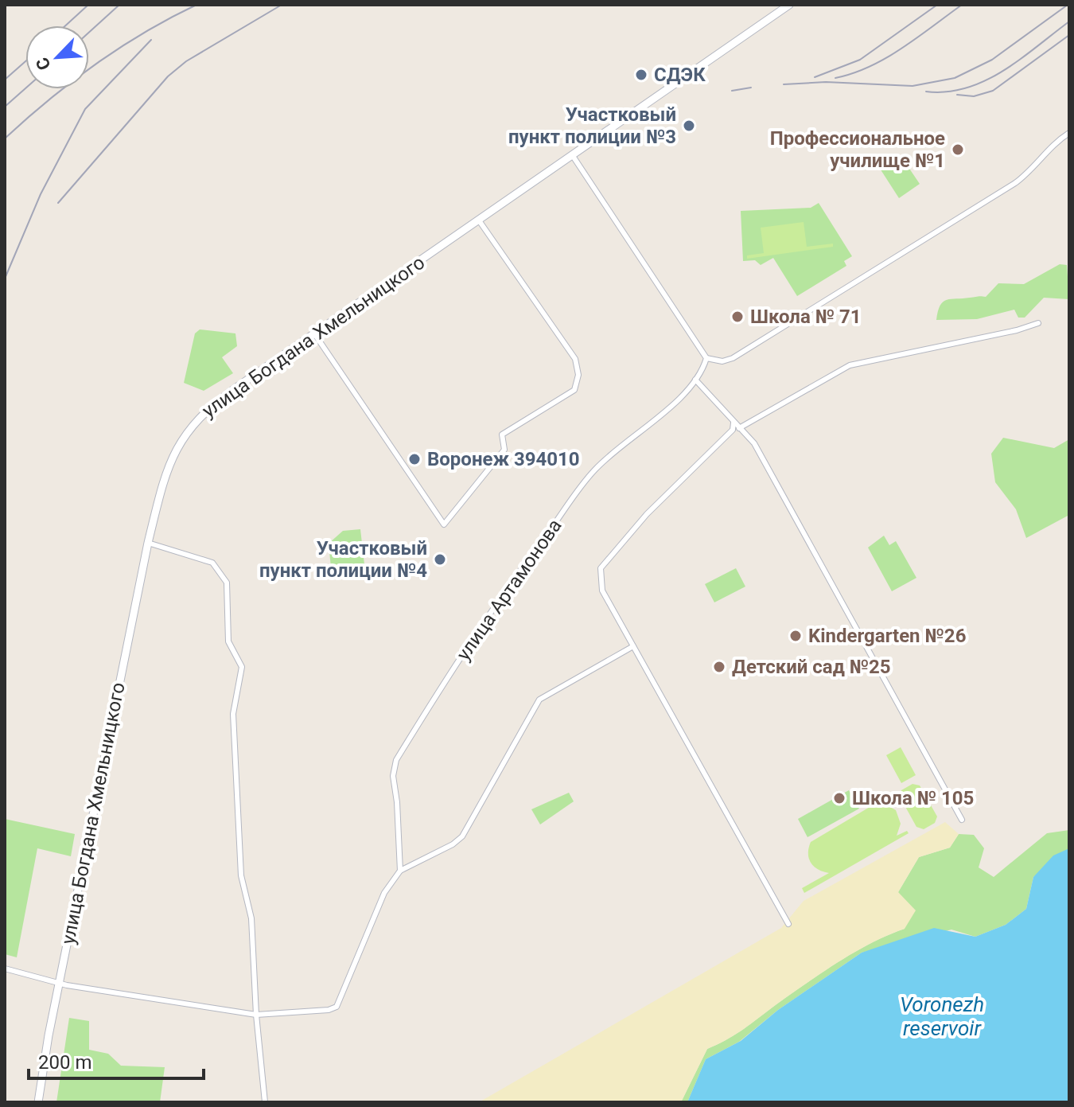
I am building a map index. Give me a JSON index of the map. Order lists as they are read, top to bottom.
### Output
{
  "streets": {
    "main road": ["улица Богдана Хмельницкого"],
    "street": ["улица Артамонова"]
  },
  "water": ["Voronezh reservoir"],
  "places": [
    "СДЭК",
    "Участковый пункт полиции №3",
    "Профессиональное училище №1",
    "Школа № 71",
    "Воронеж 394010",
    "Участковый пункт полиции №4",
    "Kindergarten №26",
    "Детский сад №25",
    "Школа № 105"
  ],
  "scale_bar": "200 m",
  "north": "bottom left"
}
